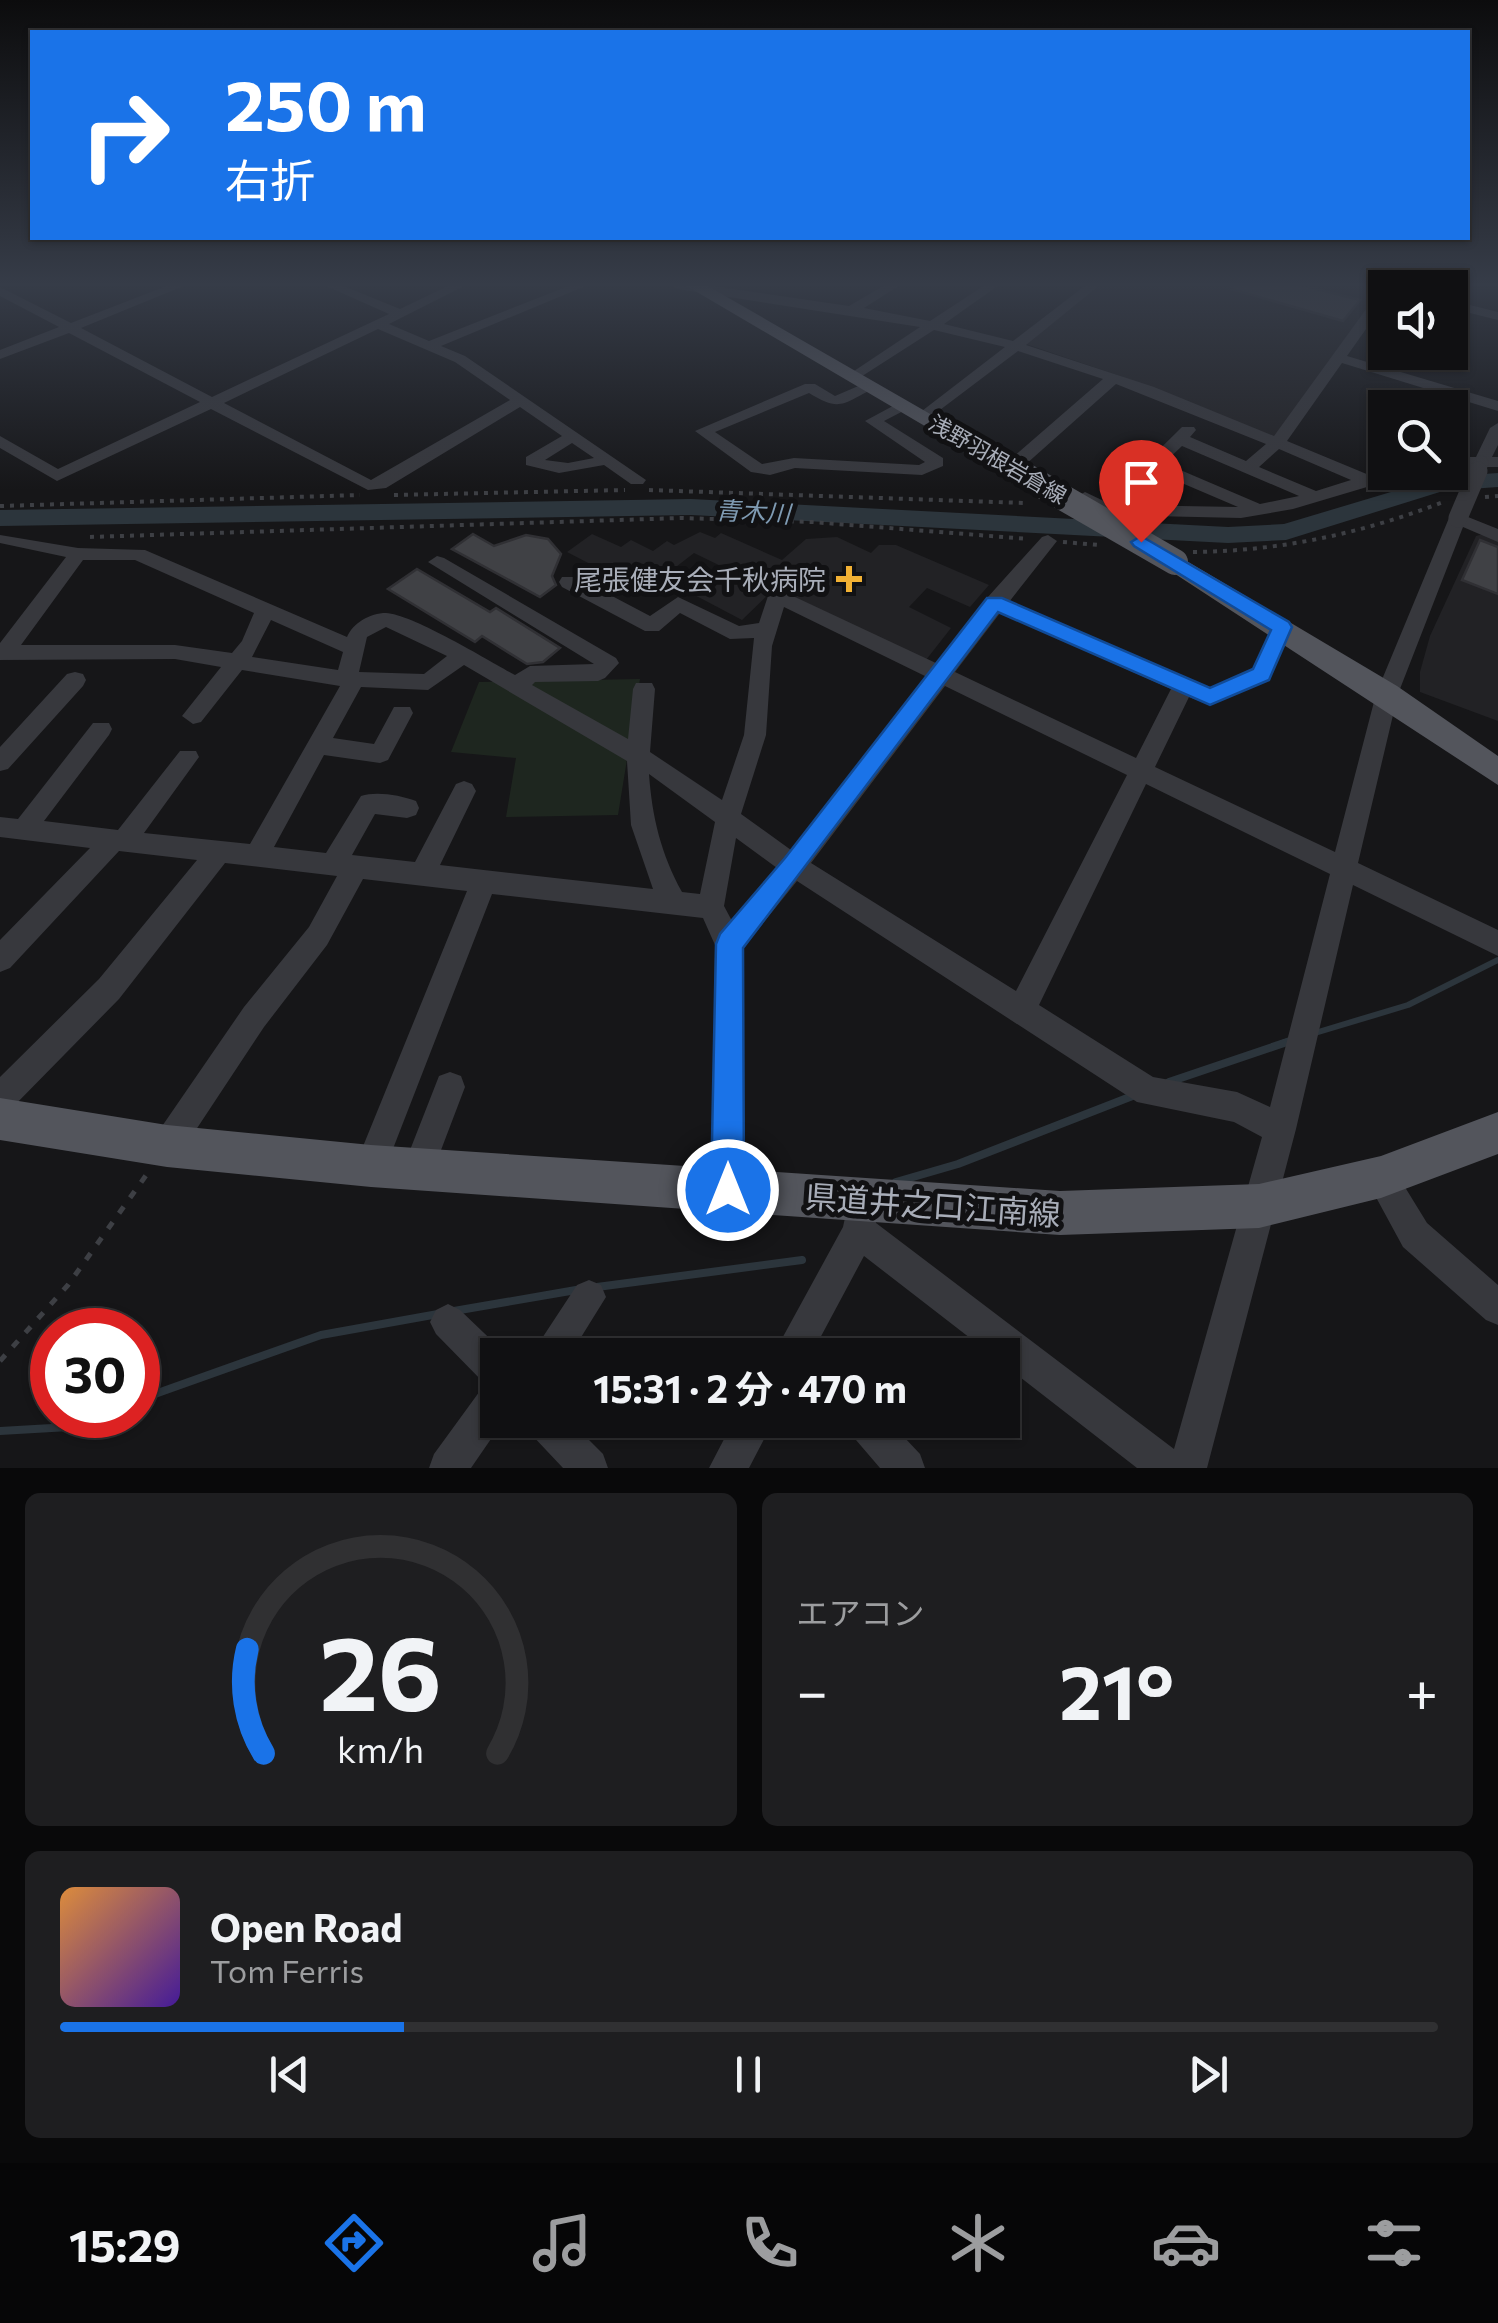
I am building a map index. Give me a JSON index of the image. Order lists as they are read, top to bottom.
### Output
{
  "streets": {
    "main road": ["浅野羽根岩倉線", "県道井之口江南線"]
  },
  "water": ["青木川"],
  "places": {
    "health": ["尾張健友会千秋病院"]
  },
  "page": {
    "turn": ["250 m", "右折"],
    "limit": "30",
    "trip": "15:31 · 2 分 · 470 m",
    "tile": "エアコン",
    "heat": ["−", "21°", "+"],
    "song": ["Open Road", "Tom Ferris"],
    "tabs": "15:29",
    "gauge": ["26", "km/h"]
  }
}
